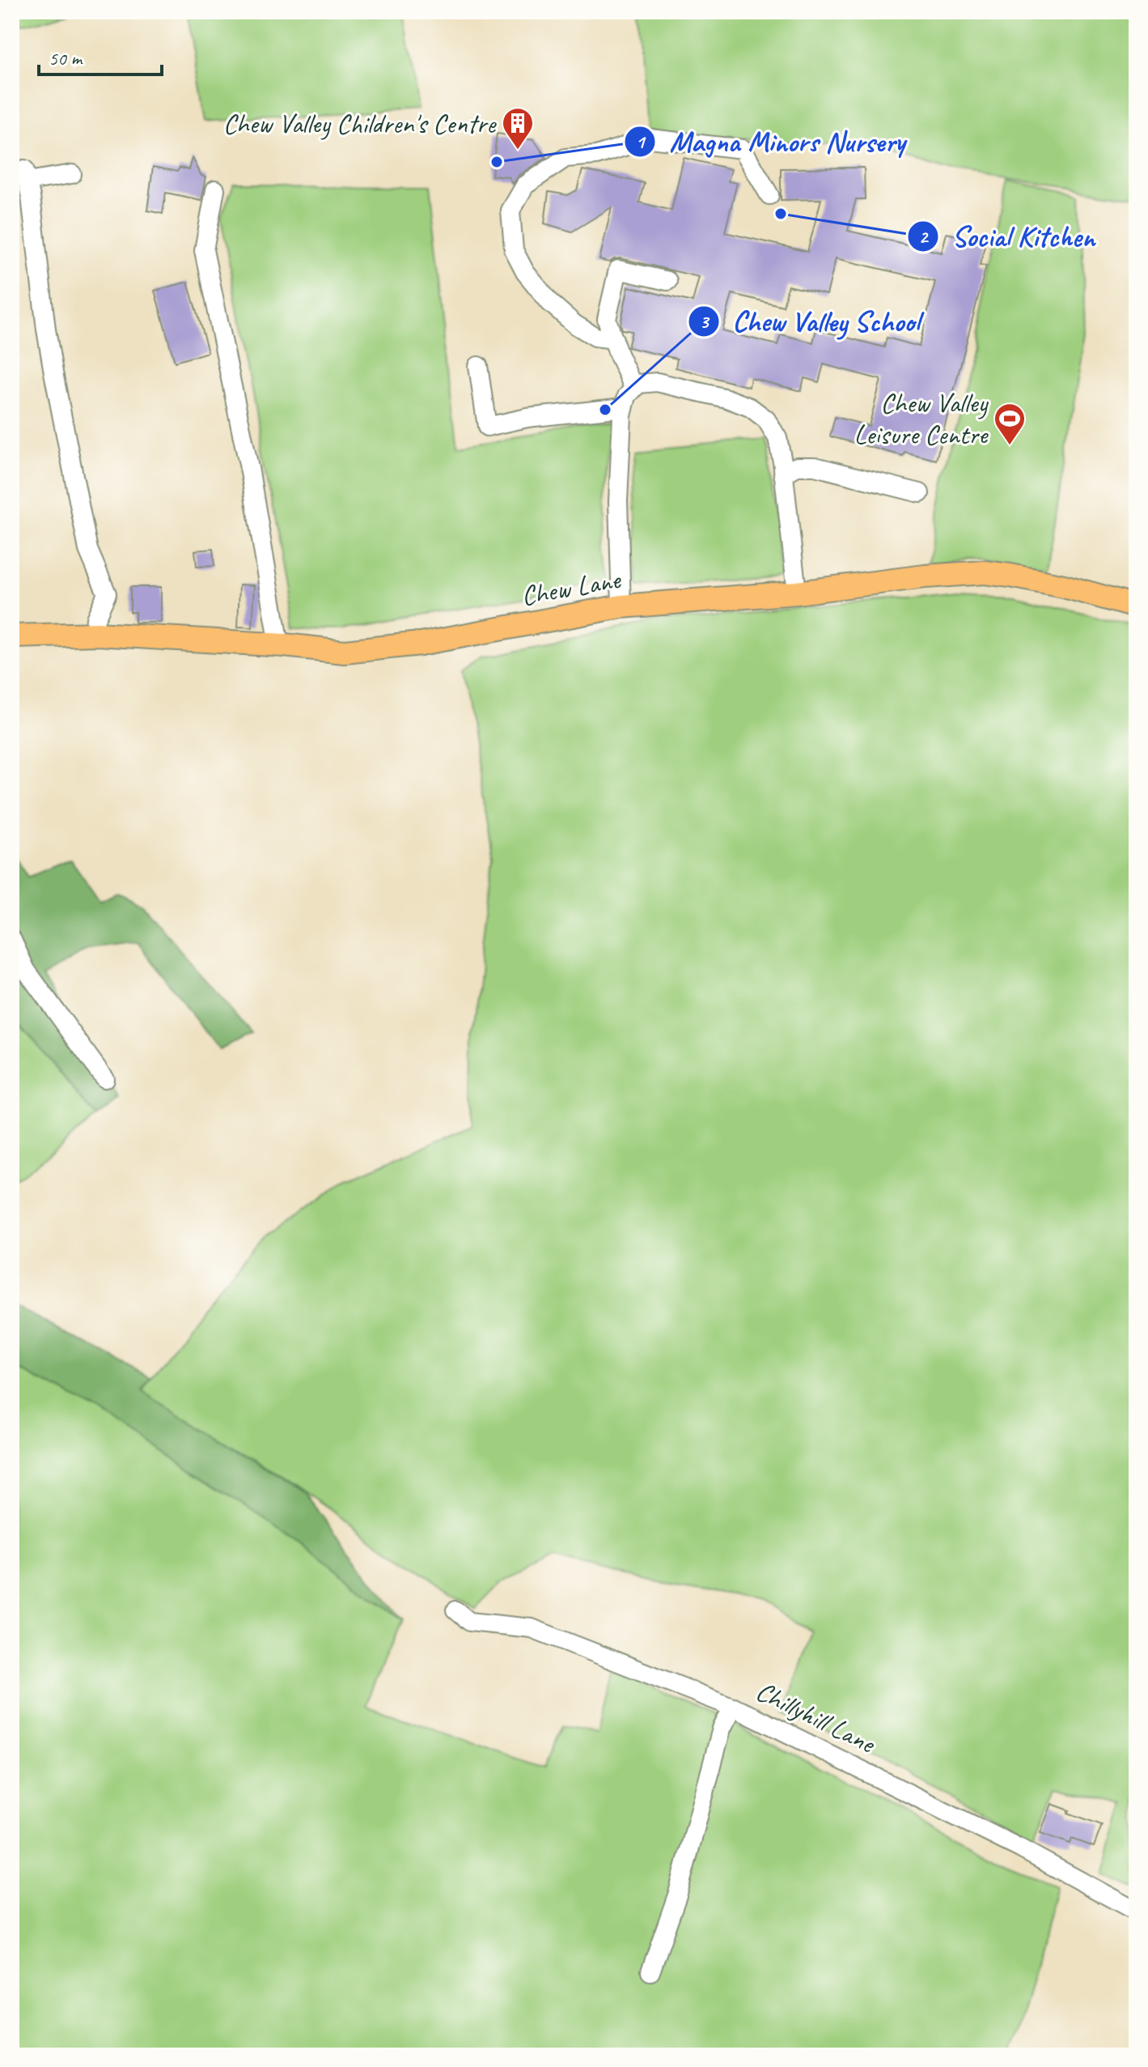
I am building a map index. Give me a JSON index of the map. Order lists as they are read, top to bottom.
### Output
{
  "streets": {
    "main road": ["Chew Lane"],
    "street": ["Chillyhill Lane"]
  },
  "places": {
    "building": ["Chew Valley Children's Centre"],
    "other": ["Magna Minors Nursery", "Social Kitchen", "Chew Valley School"],
    "sports": ["Chew Valley Leisure Centre"]
  },
  "scale_bar": "50 m"
}
